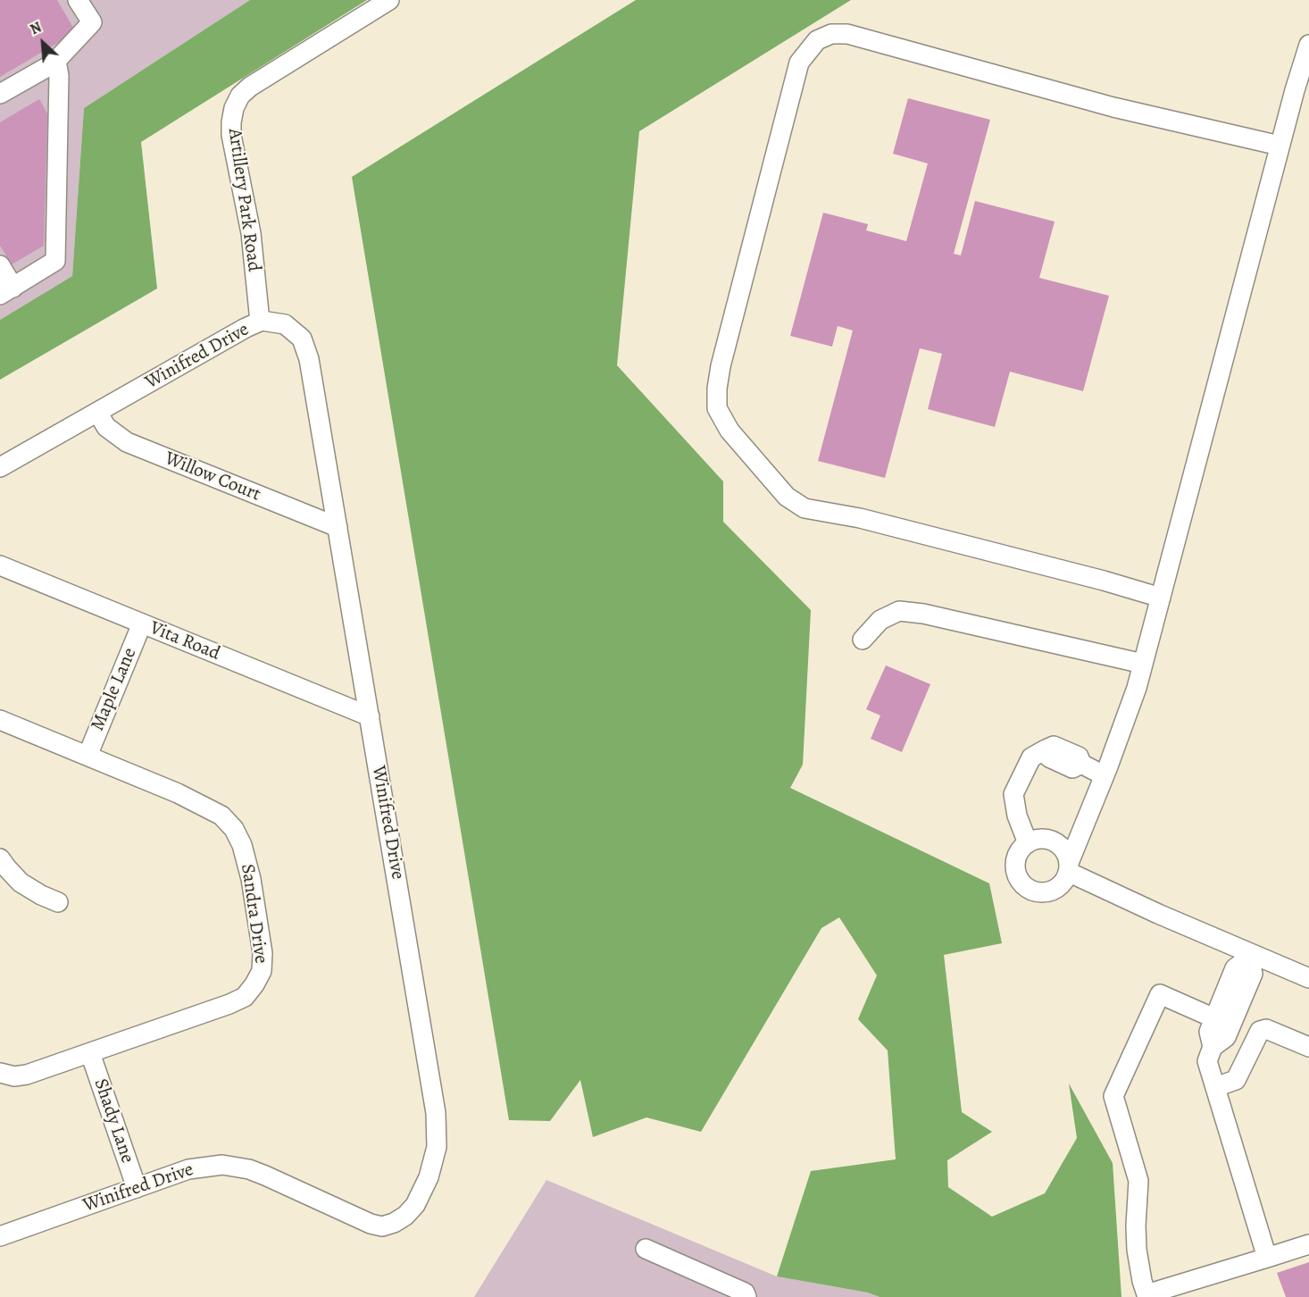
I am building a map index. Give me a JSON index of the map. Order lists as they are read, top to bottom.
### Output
{
  "streets": {
    "street": [
      "Artillery Park Road",
      "Winifred Drive",
      "Willow Court",
      "Vita Road",
      "Maple Lane",
      "Sandra Drive",
      "Shady Lane"
    ]
  },
  "crossings": [
    ["Artillery Park Road", "Winifred Drive"],
    ["Winifred Drive", "Willow Court"],
    ["Winifred Drive", "Vita Road"],
    ["Winifred Drive", "Shady Lane"],
    ["Vita Road", "Maple Lane"],
    ["Maple Lane", "Sandra Drive"],
    ["Sandra Drive", "Shady Lane"]
  ],
  "north": "top left"
}
